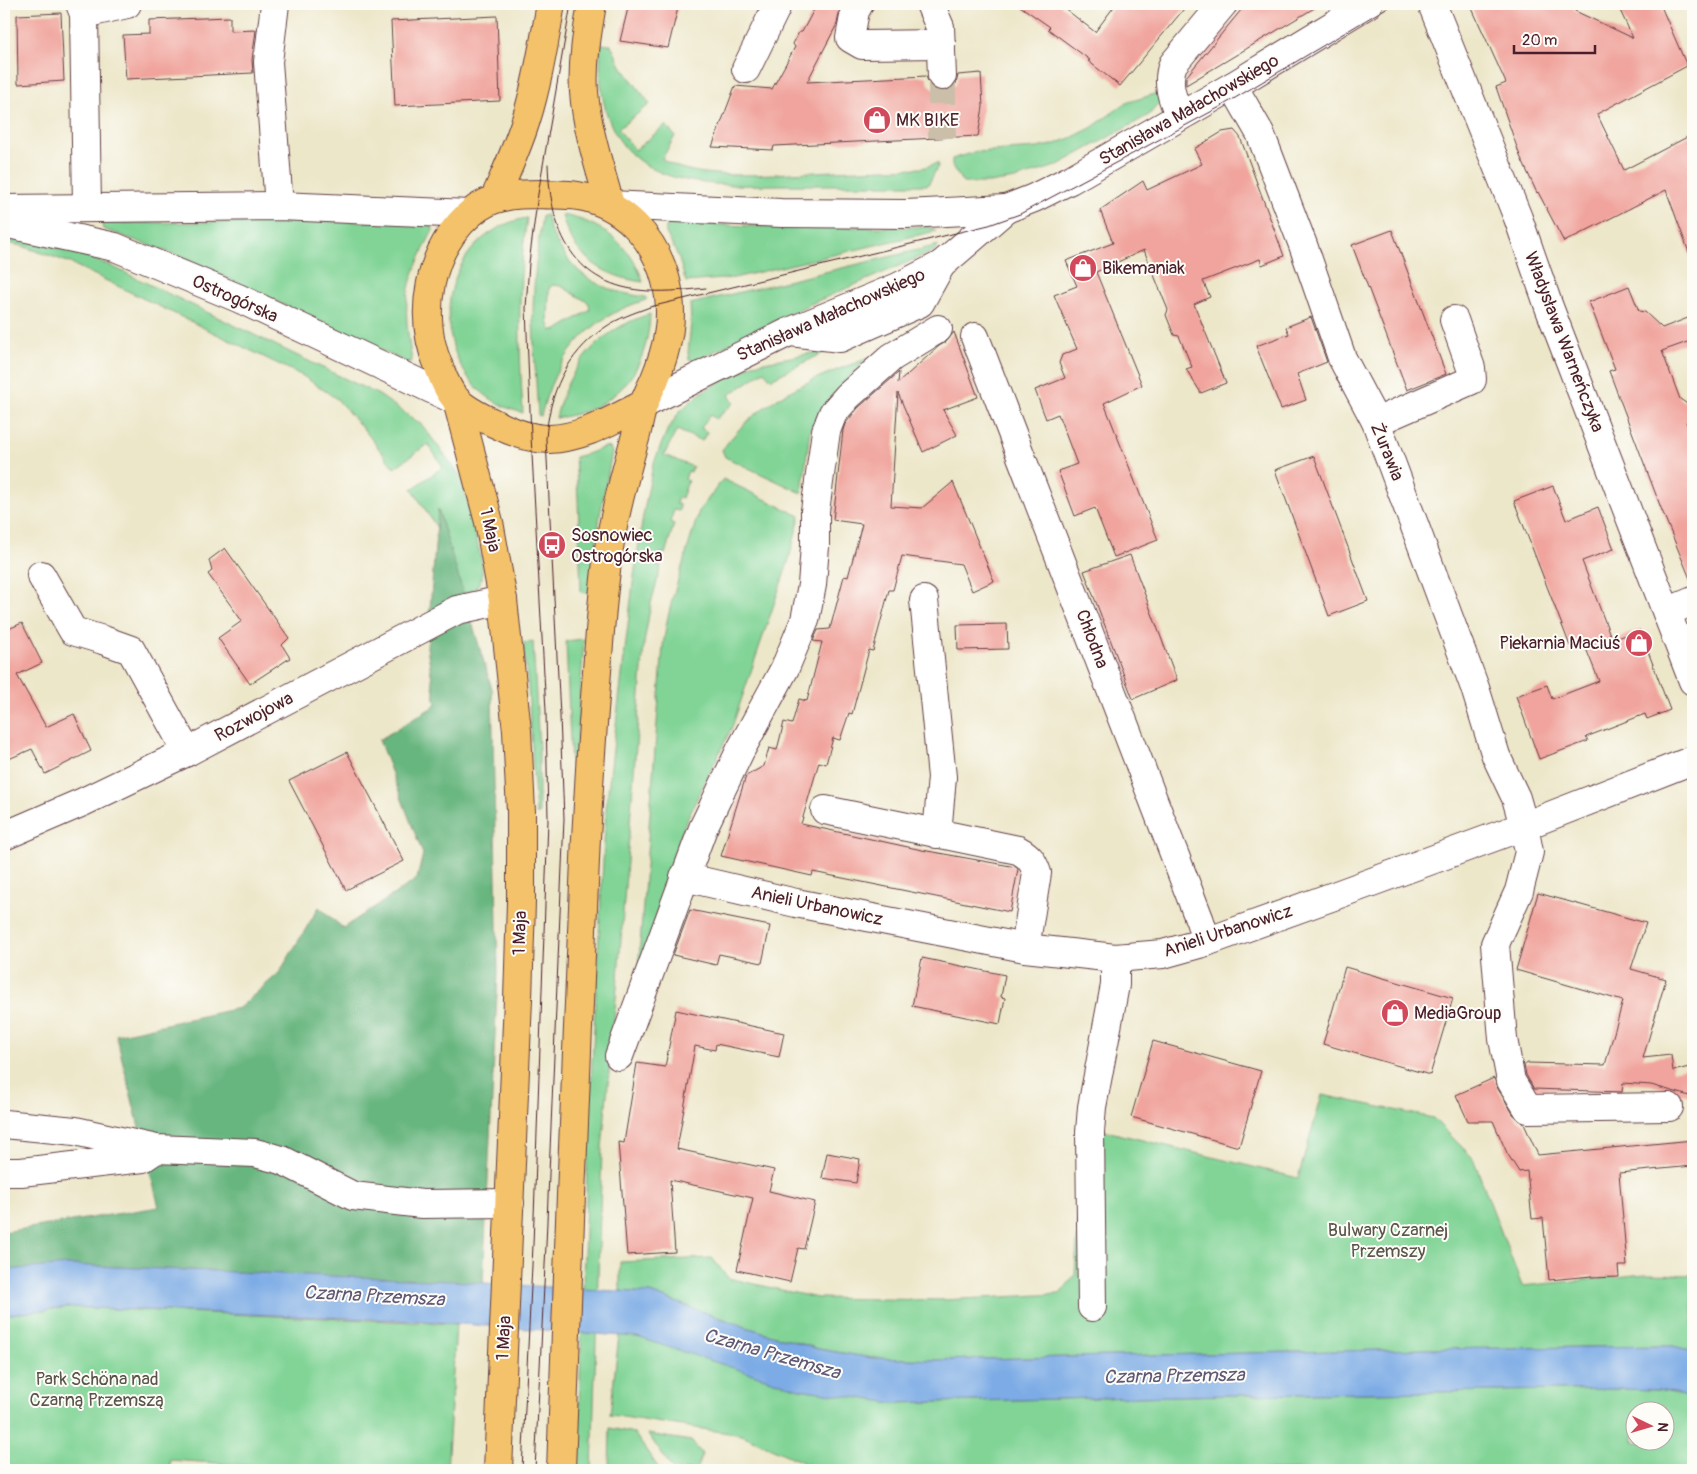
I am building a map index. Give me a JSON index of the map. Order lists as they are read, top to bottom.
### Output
{
  "streets": {
    "main road": ["1 Maja"],
    "street": [
      "Stanisława Małachowskiego",
      "Ostrogórska",
      "Władysława Warneńczyka",
      "Żurawia",
      "Chłodna",
      "Rozwojowa",
      "Anieli Urbanowicz"
    ]
  },
  "crossings": [
    ["Stanisława Małachowskiego", "Żurawia"],
    ["Ostrogórska", "1 Maja"],
    ["Żurawia", "Anieli Urbanowicz"],
    ["1 Maja", "Rozwojowa"],
    ["Chłodna", "Anieli Urbanowicz"]
  ],
  "water": ["Czarna Przemsza"],
  "parks": ["Bulwary Czarnej Przemszy", "Park Schöna nad Czarną Przemszą"],
  "places": {
    "shop": [
      "MK BIKE",
      "Bikemaniak",
      "Piekarnia Maciuś",
      "MediaGroup"
    ],
    "bus stop": ["Sosnowiec Ostrogórska"]
  },
  "scale_bar": "20 m",
  "north": "right"
}
